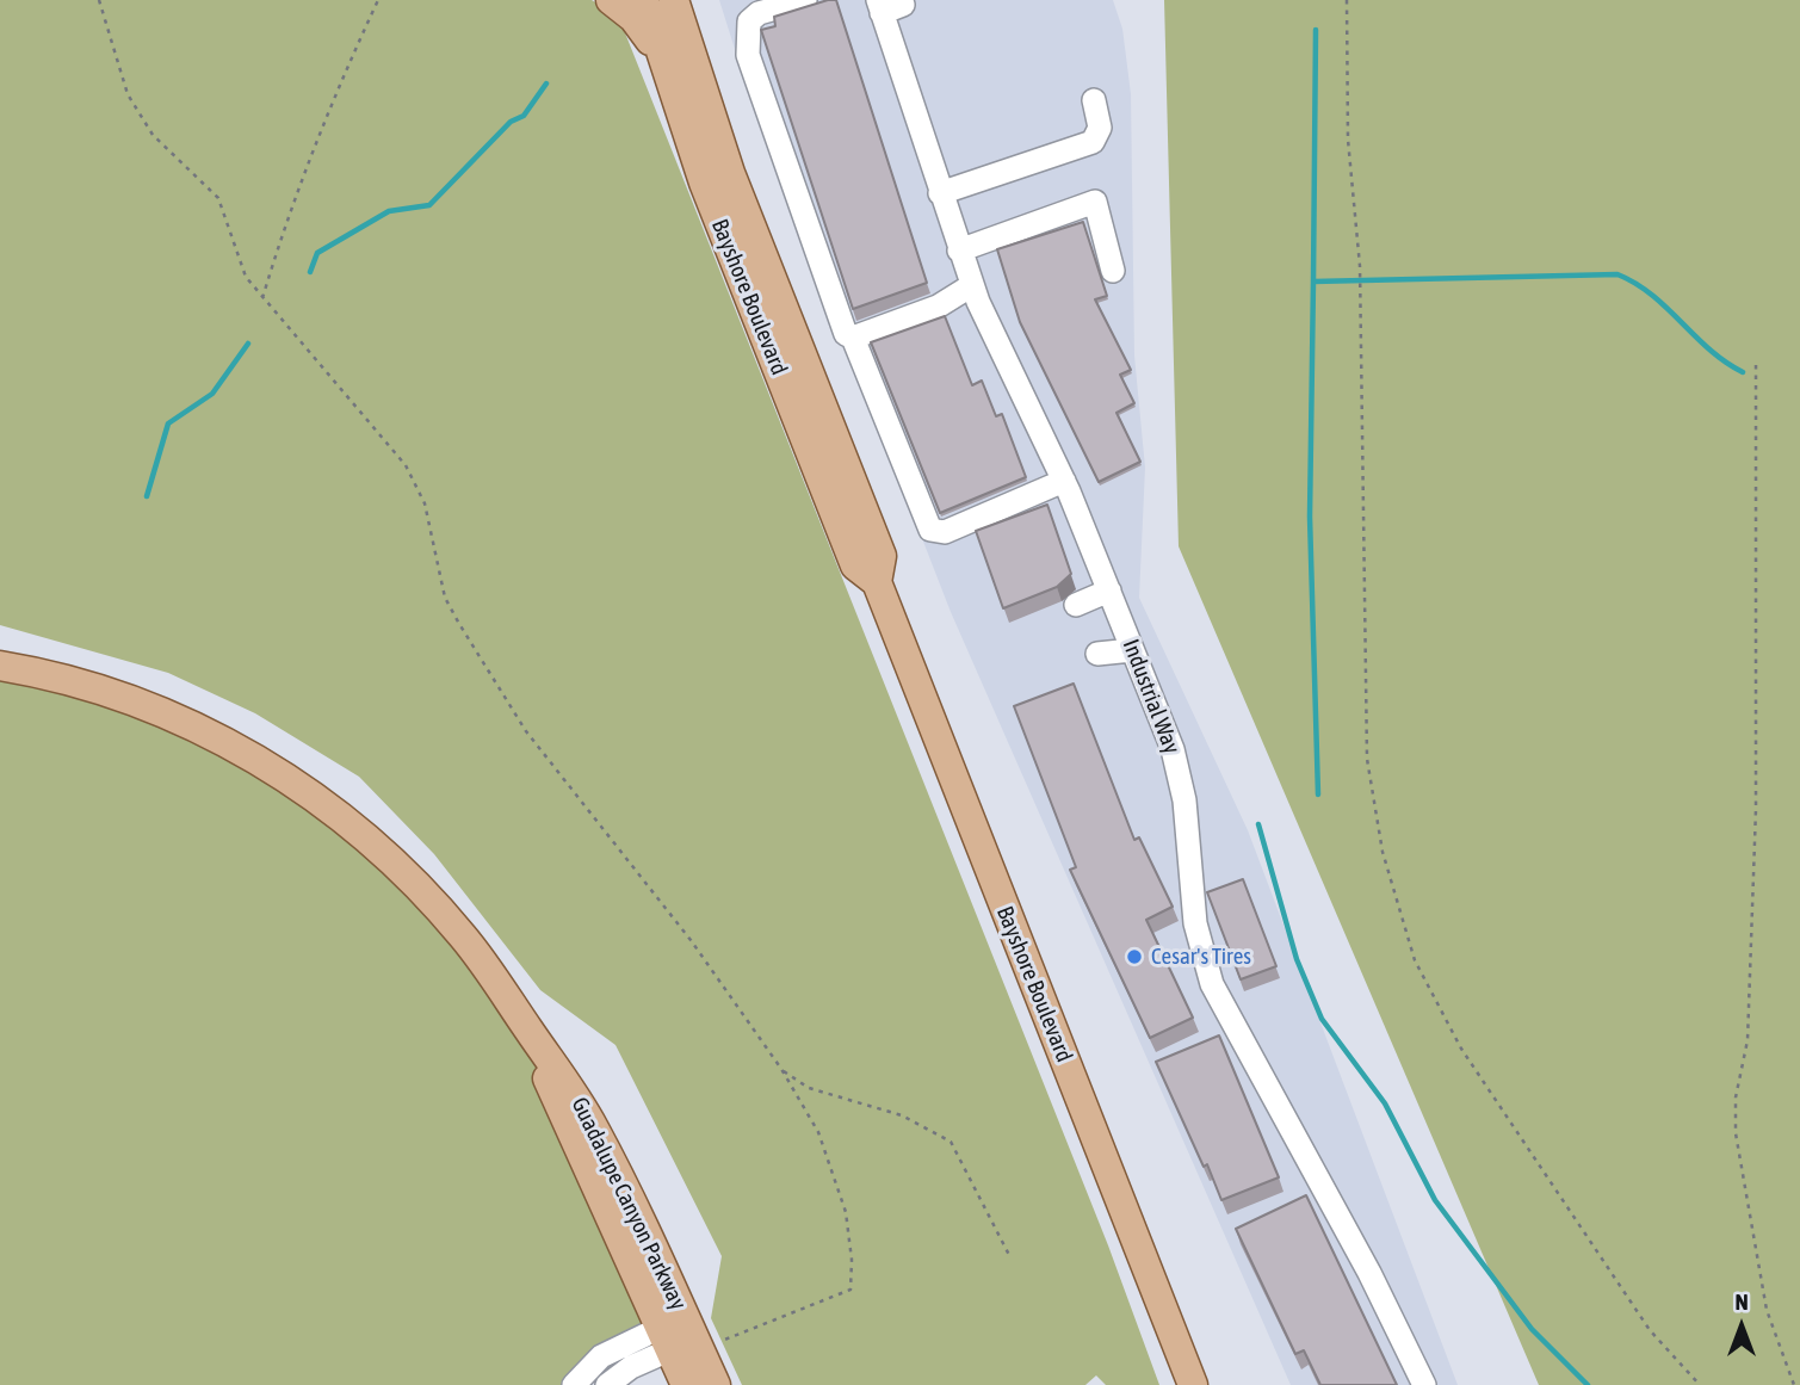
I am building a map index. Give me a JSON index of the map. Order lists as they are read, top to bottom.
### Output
{
  "streets": {
    "main road": ["Bayshore Boulevard", "Guadalupe Canyon Parkway"],
    "street": ["Industrial Way"]
  },
  "places": ["Cesar's Tires"],
  "north": "top"
}
